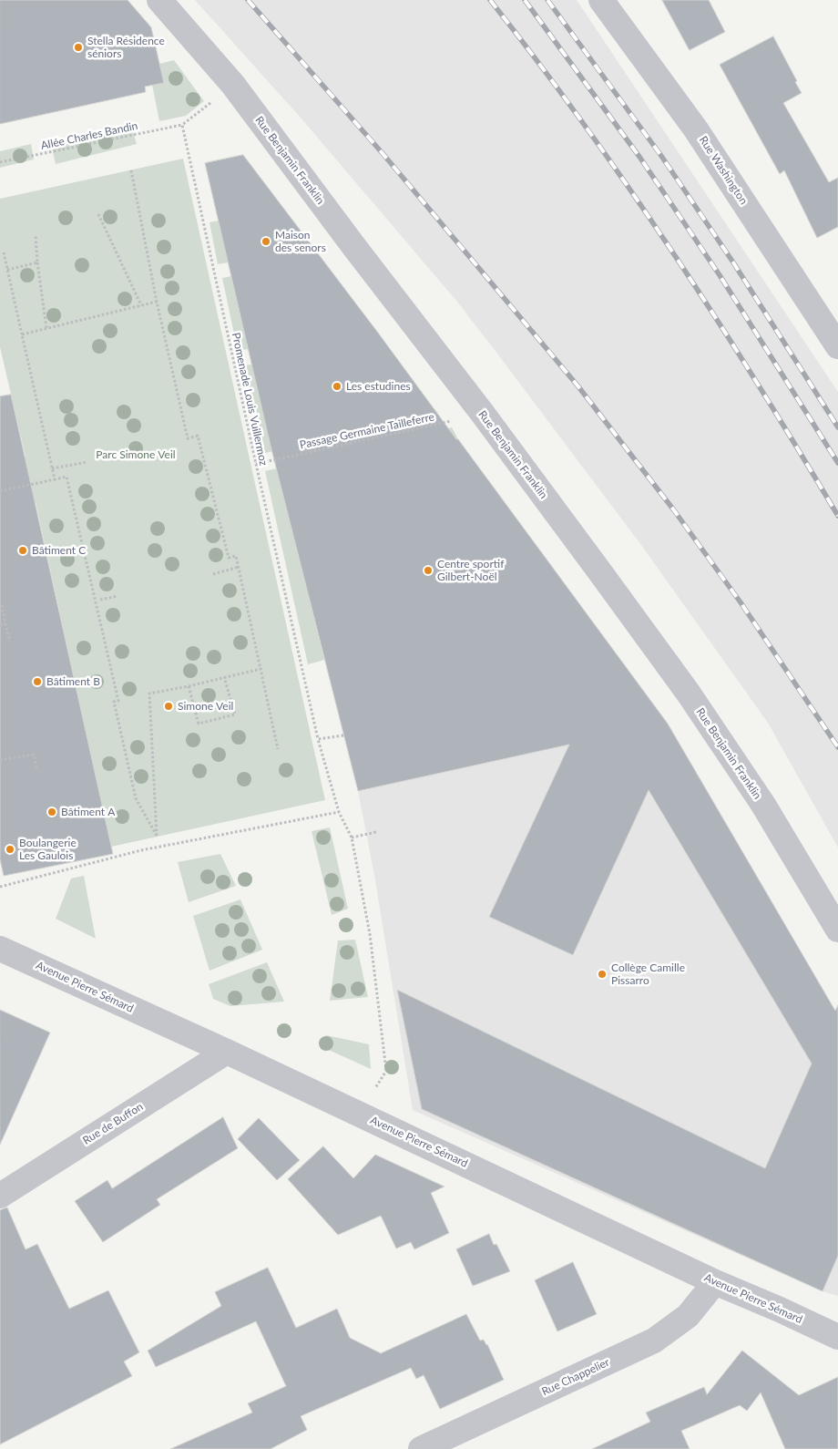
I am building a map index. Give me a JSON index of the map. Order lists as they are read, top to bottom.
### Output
{
  "streets": {
    "street": [
      "Rue Benjamin Franklin",
      "Rue Washington",
      "Avenue Pierre Sémard",
      "Rue de Buffon",
      "Rue Chappelier"
    ],
    "path": ["Allée Charles Bandin", "Promenade Louis Vuillermoz", "Passage Germaine Tailleferre"]
  },
  "crossings": [
    ["Allée Charles Bandin", "Promenade Louis Vuillermoz"],
    ["Rue Benjamin Franklin", "Passage Germaine Tailleferre"],
    ["Promenade Louis Vuillermoz", "Passage Germaine Tailleferre"],
    ["Promenade Louis Vuillermoz", "Avenue Pierre Sémard"],
    ["Avenue Pierre Sémard", "Rue de Buffon"],
    ["Avenue Pierre Sémard", "Rue Chappelier"]
  ],
  "parks": ["Parc Simone Veil"],
  "places": [
    "Stella Résidence séniors",
    "Maison des senors",
    "Les estudines",
    "Bâtiment C",
    "Centre sportif Gilbert-Noël",
    "Bâtiment B",
    "Simone Veil",
    "Bâtiment A",
    "Boulangerie Les Gaulois",
    "Collège Camille Pissarro"
  ]
}
